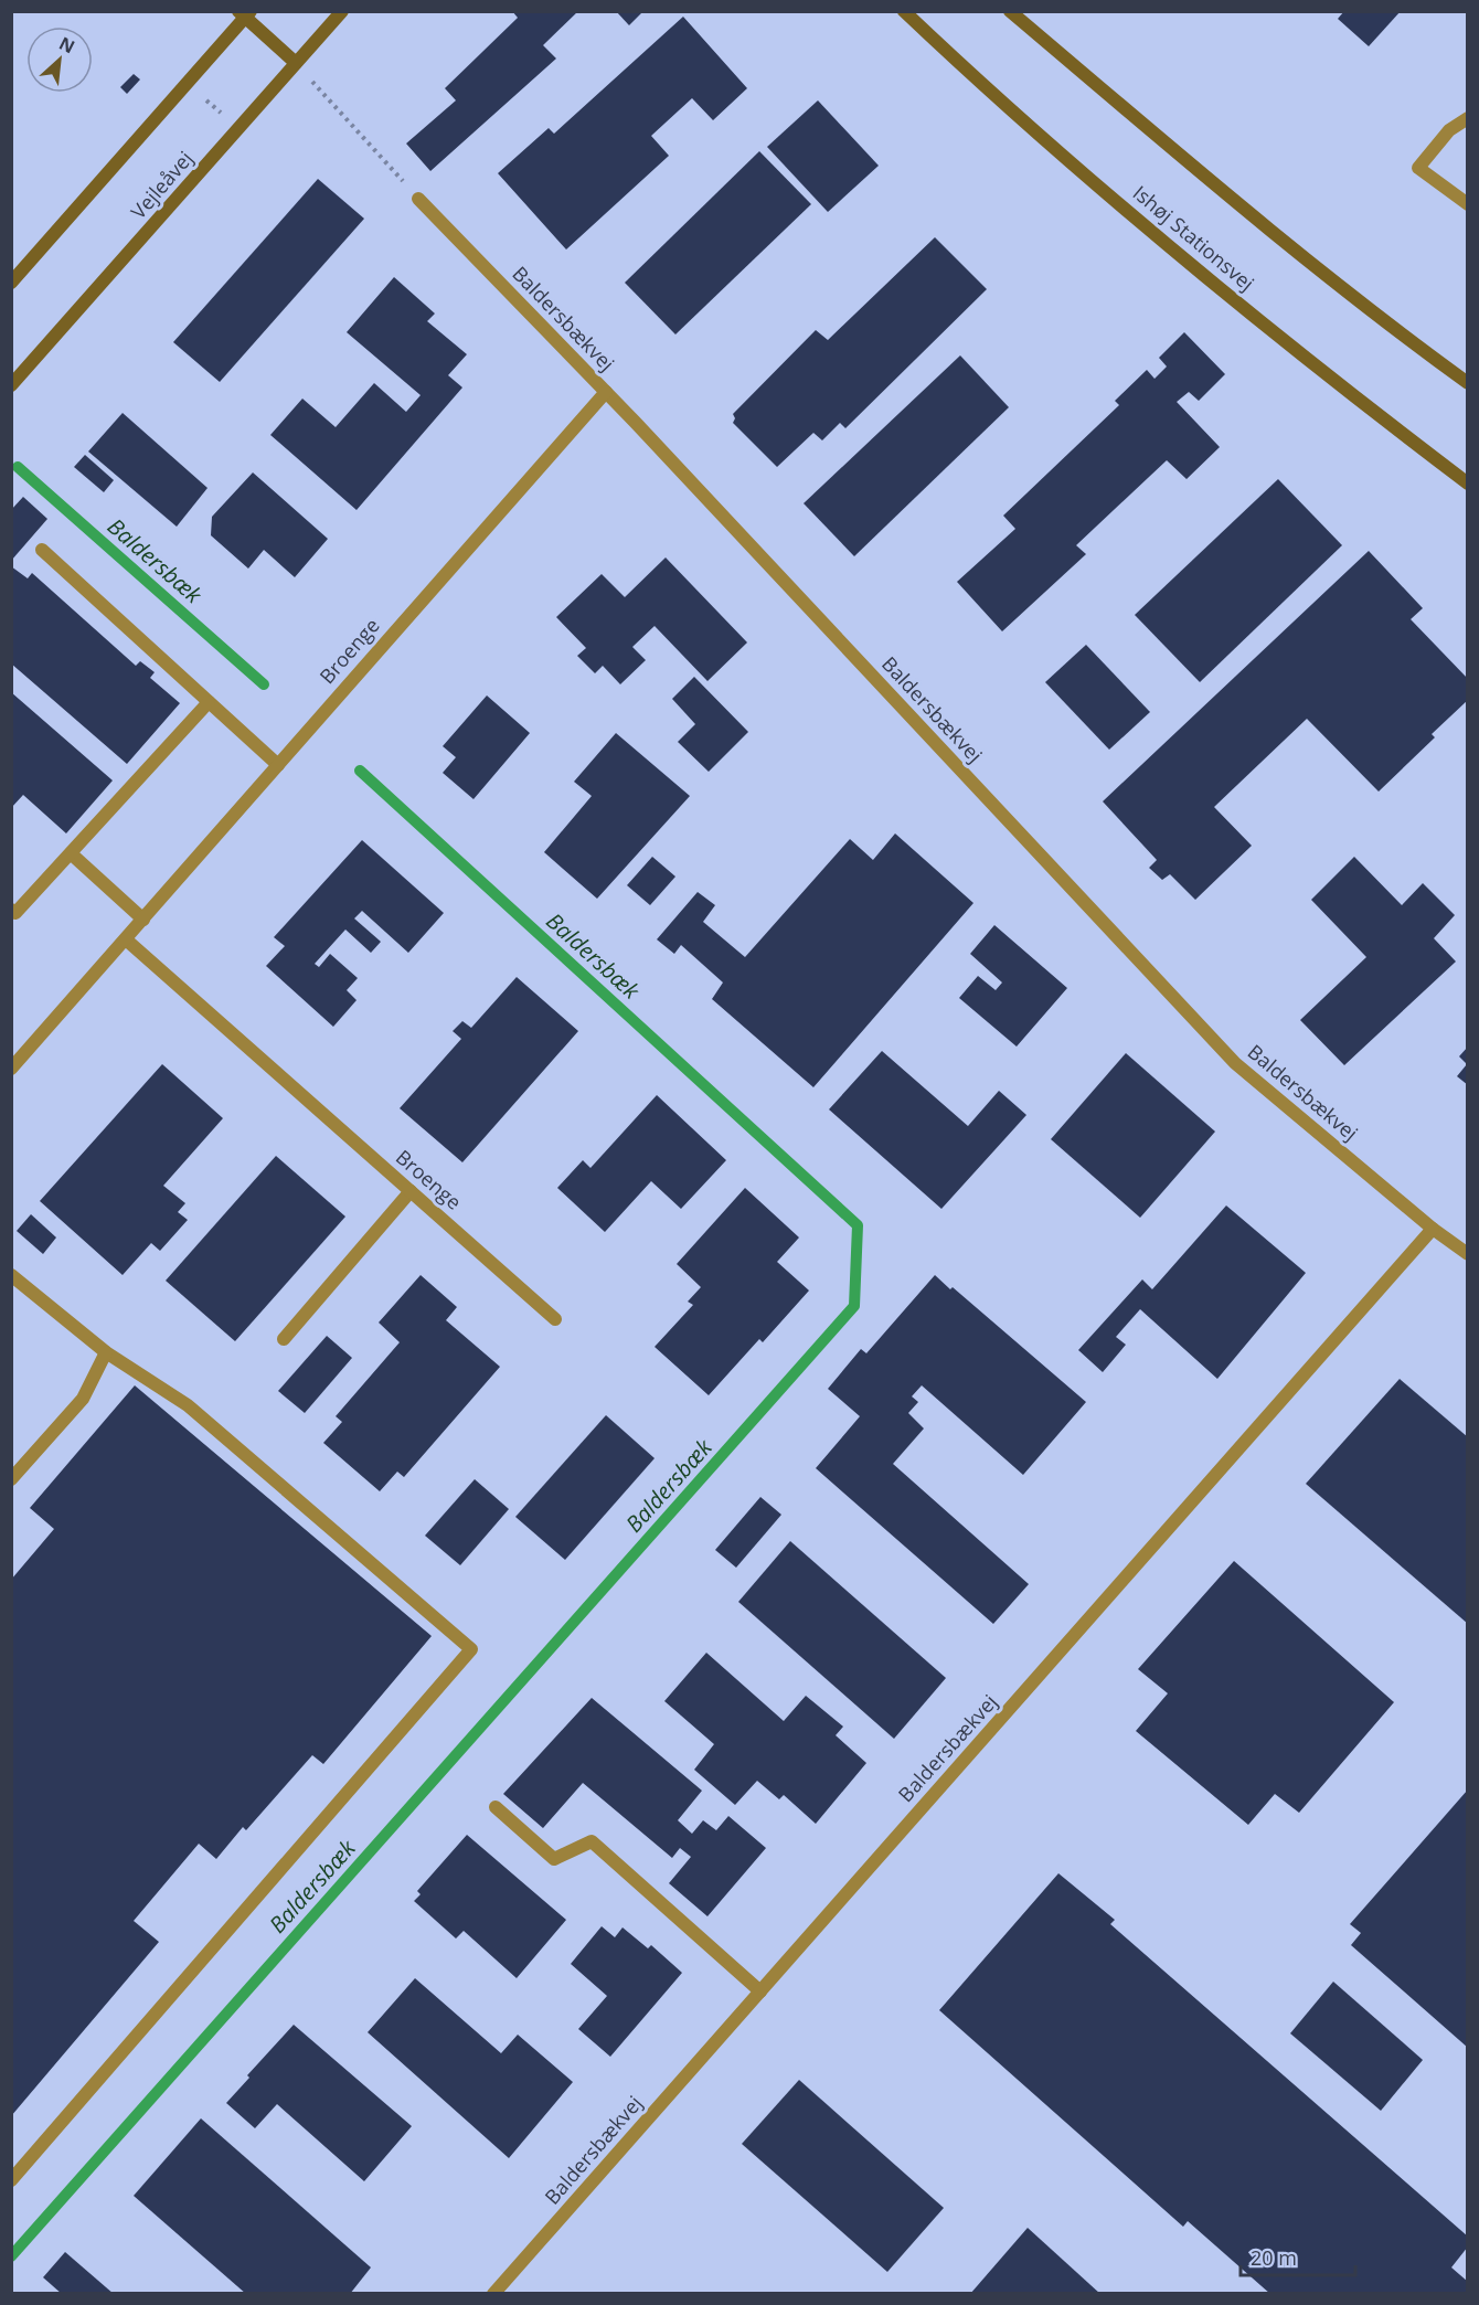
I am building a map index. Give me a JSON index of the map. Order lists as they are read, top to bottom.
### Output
{
  "streets": {
    "main road": ["Vejleåvej", "Ishøj Stationsvej"],
    "street": ["Baldersbækvej", "Broenge"]
  },
  "crossings": [
    ["Baldersbækvej", "Broenge"]
  ],
  "water": ["Baldersbæk"],
  "scale_bar": "20 m",
  "north": "top right"
}
